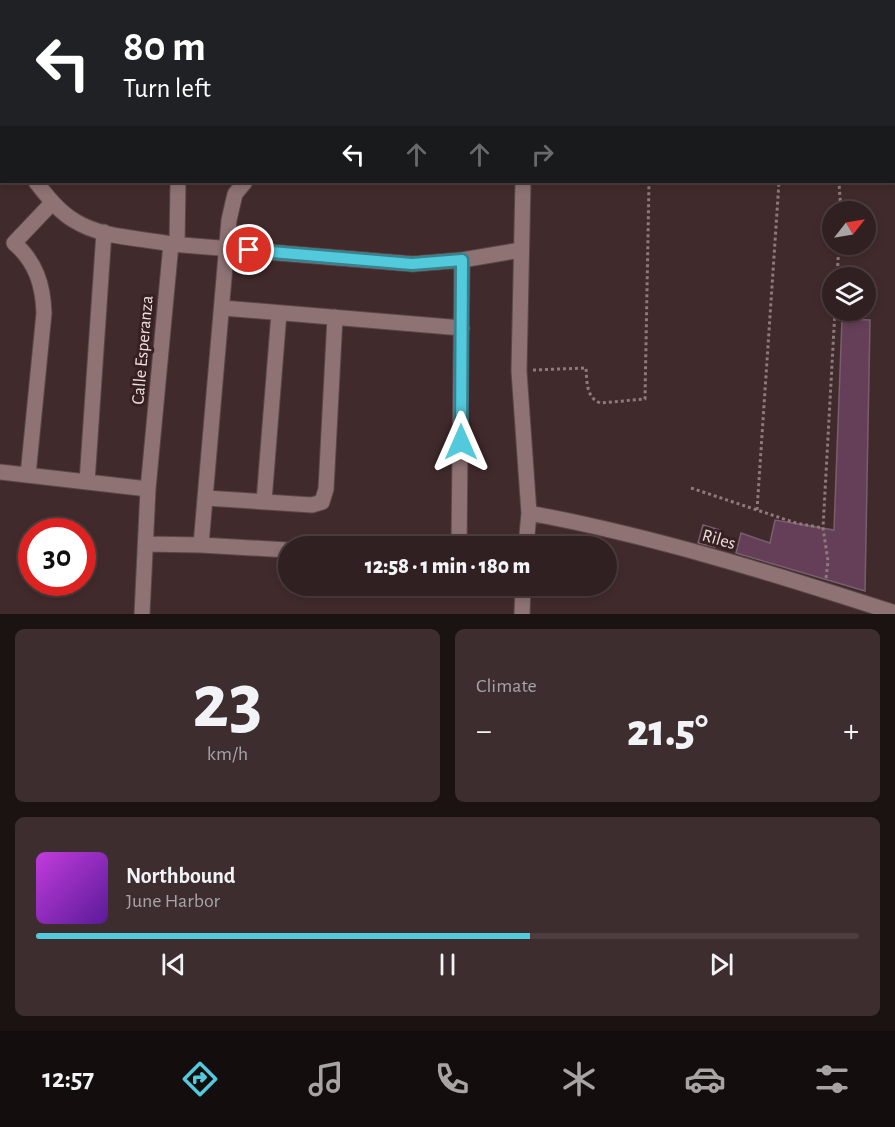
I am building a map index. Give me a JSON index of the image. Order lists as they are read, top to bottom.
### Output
{
  "streets": {
    "street": ["Calle Esperanza", "Riles"]
  },
  "north": "top right",
  "page": {
    "turn": ["80 m", "Turn left"],
    "limit": "30",
    "trip": "12:58 · 1 min · 180 m",
    "tile": [
      ["23", "km/h"],
      "Climate"
    ],
    "heat": ["−", "21.5°", "+"],
    "song": ["Northbound", "June Harbor"],
    "tabs": "12:57"
  }
}
